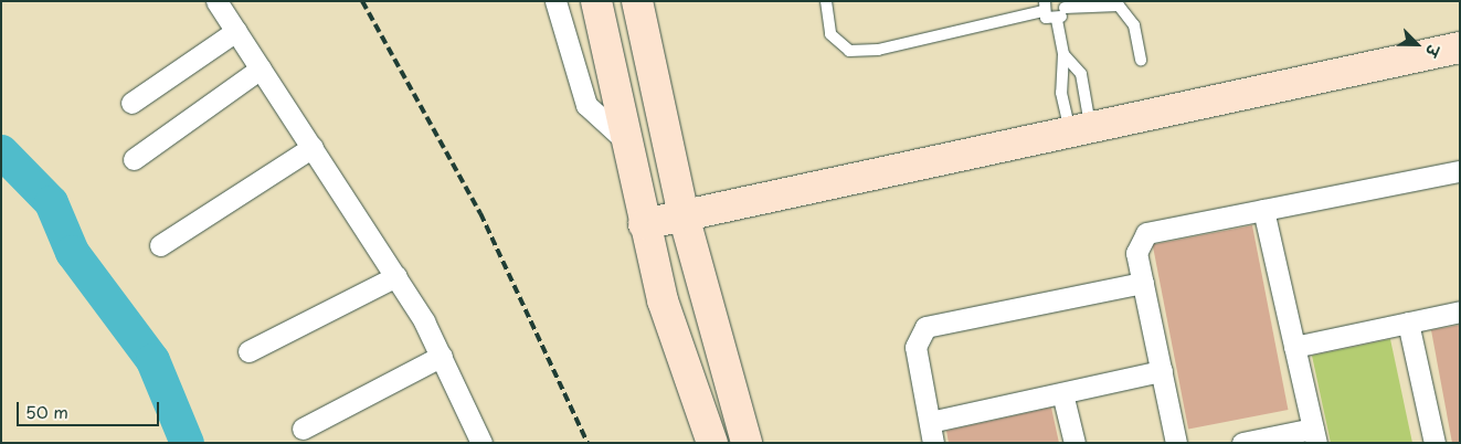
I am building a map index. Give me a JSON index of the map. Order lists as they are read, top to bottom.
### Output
{
  "scale_bar": "50 m",
  "north": "bottom right"
}
